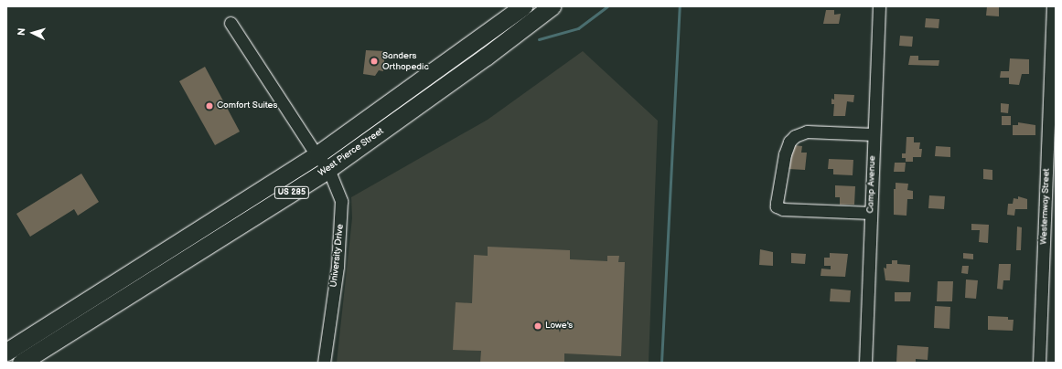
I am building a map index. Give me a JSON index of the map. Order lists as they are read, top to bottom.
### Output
{
  "streets": {
    "highway": ["West Pierce Street", "US 285"],
    "street": ["Camp Avenue", "Westernway Street", "University Drive"]
  },
  "crossings": [
    ["West Pierce Street", "University Drive"]
  ],
  "places": ["Sanders Orthopedic", "Comfort Suites", "Lowe's"],
  "north": "left"
}
